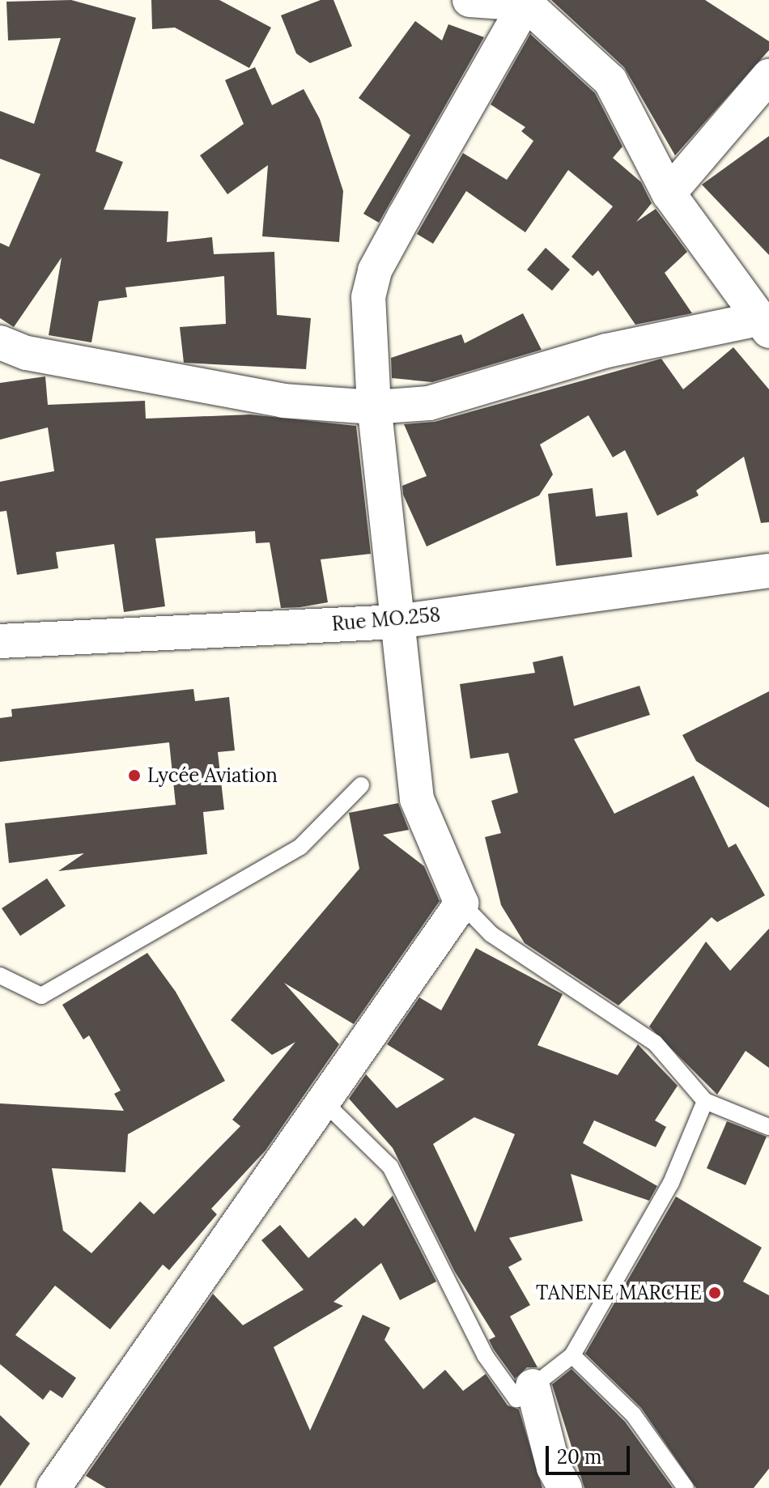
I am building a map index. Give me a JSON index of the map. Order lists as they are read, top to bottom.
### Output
{
  "streets": {
    "street": ["Rue MO.258"]
  },
  "places": ["Lycée Aviation", "TANENE MARCHE"],
  "scale_bar": "20 m"
}
